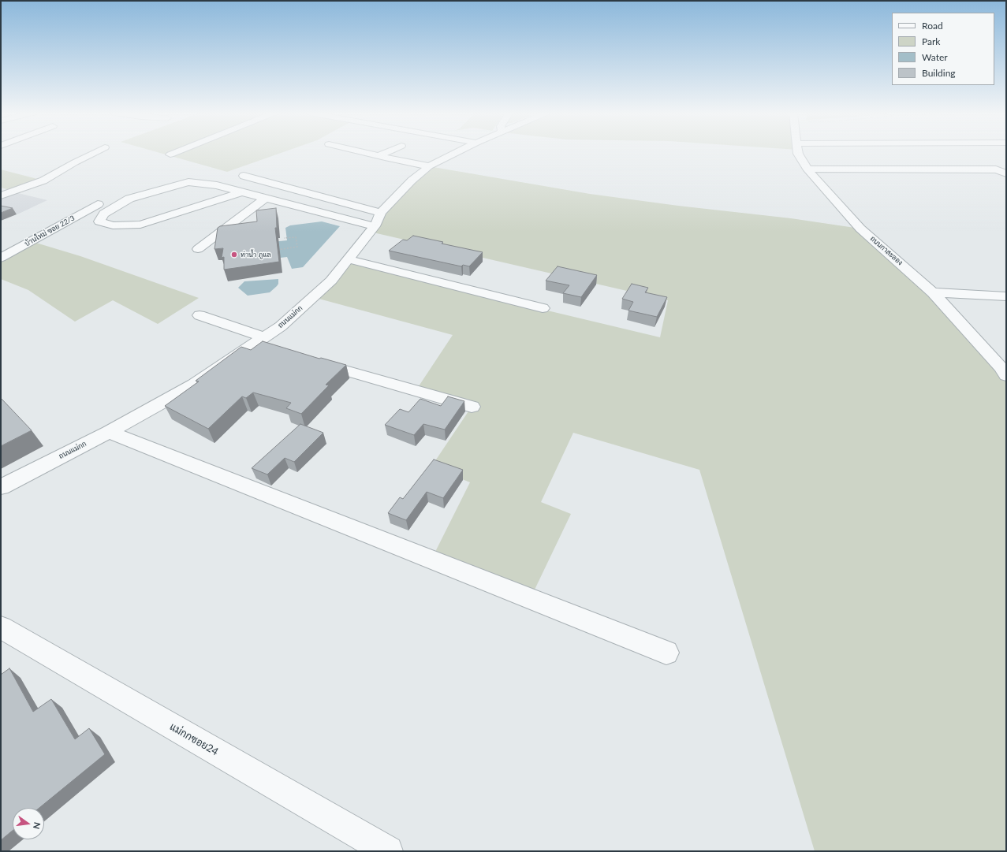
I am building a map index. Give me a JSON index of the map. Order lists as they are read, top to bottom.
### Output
{
  "streets": {
    "street": [
      "บ้านใหม่ ซอย 22/3",
      "ถนนกาสะลอง",
      "ถนนแม่กก",
      "แม่กกซอย24"
    ]
  },
  "places": ["ท่าน้ำ ภูแล"],
  "legend": [
    "Road",
    "Park",
    "Water",
    "Building"
  ],
  "north": "right"
}
